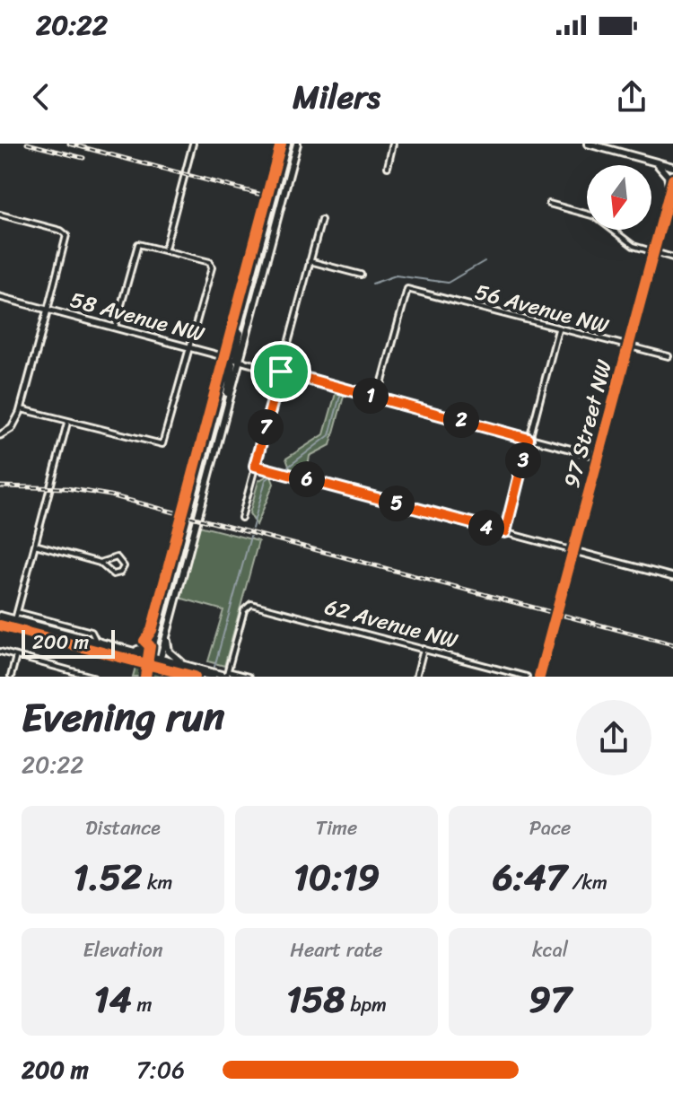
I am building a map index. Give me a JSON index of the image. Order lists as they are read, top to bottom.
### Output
{
  "streets": {
    "street": [
      "56 Avenue NW",
      "58 Avenue NW",
      "97 Street NW",
      "62 Avenue NW"
    ]
  },
  "crossings": [
    ["56 Avenue NW", "58 Avenue NW"],
    ["56 Avenue NW", "97 Street NW"],
    ["58 Avenue NW", "97 Street NW"]
  ],
  "scale_bar": "200 m",
  "north": "bottom",
  "page": {
    "status": "20:22",
    "header": "Milers",
    "pins": [
      "1",
      "2",
      "7",
      "3",
      "6",
      "5",
      "4"
    ],
    "scale": "200 m",
    "heading": ["Evening run", "20:22"],
    "stats": [
      ["Distance", "1.52 km"],
      ["Time", "10:19"],
      ["Pace", "6:47 /km"],
      ["Elevation", "14 m"],
      ["Heart rate", "158 bpm"],
      ["kcal", "97"]
    ],
    "list": [
      {
        "name": "200 m",
        "note": "7:06"
      }
    ]
  }
}
